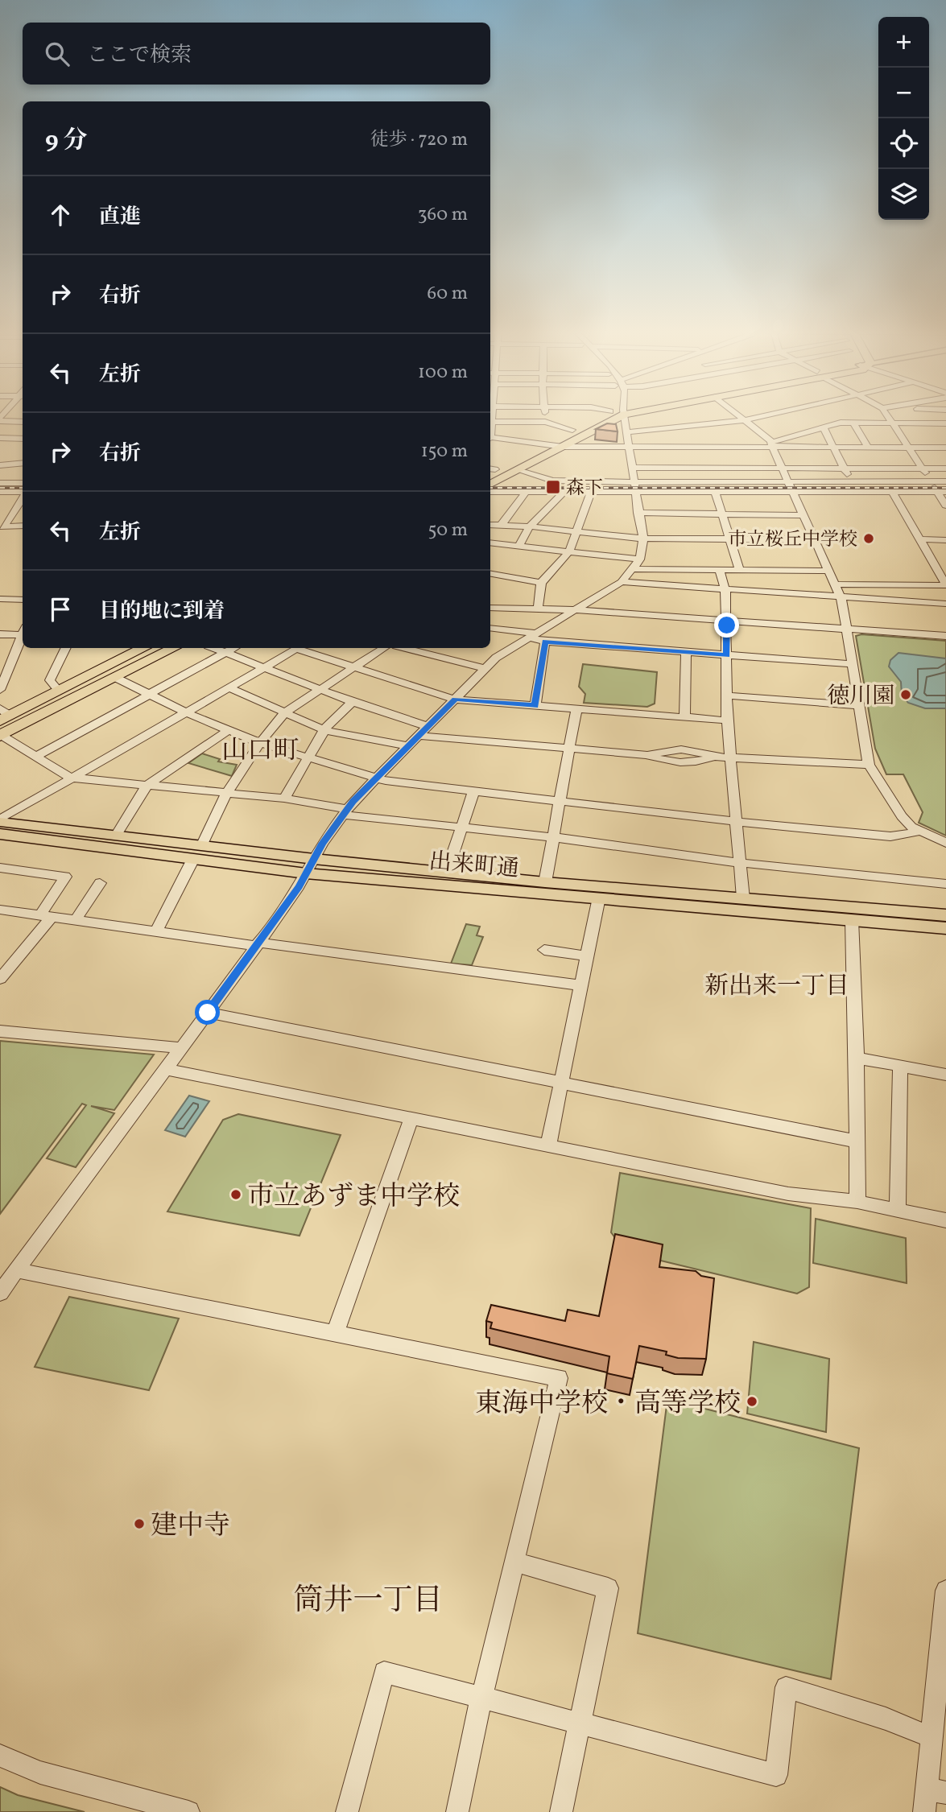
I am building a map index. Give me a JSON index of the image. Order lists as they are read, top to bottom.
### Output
{
  "streets": {
    "main road": ["出来町通"]
  },
  "districts": ["山口町", "新出来一丁目", "筒井一丁目"],
  "places": {
    "transit": ["森下"],
    "other": [
      "市立桜丘中学校",
      "徳川園",
      "市立あずま中学校",
      "東海中学校・高等学校",
      "建中寺"
    ]
  },
  "page": {
    "map_buttons": ["+", "−"],
    "search": "ここで検索",
    "heading": ["9 分", "徒歩 · 720 m"],
    "list": [
      ["直進", "360 m"],
      ["右折", "60 m"],
      ["左折", "100 m"],
      ["右折", "150 m"],
      ["左折", "50 m"],
      "目的地に到着"
    ]
  }
}
